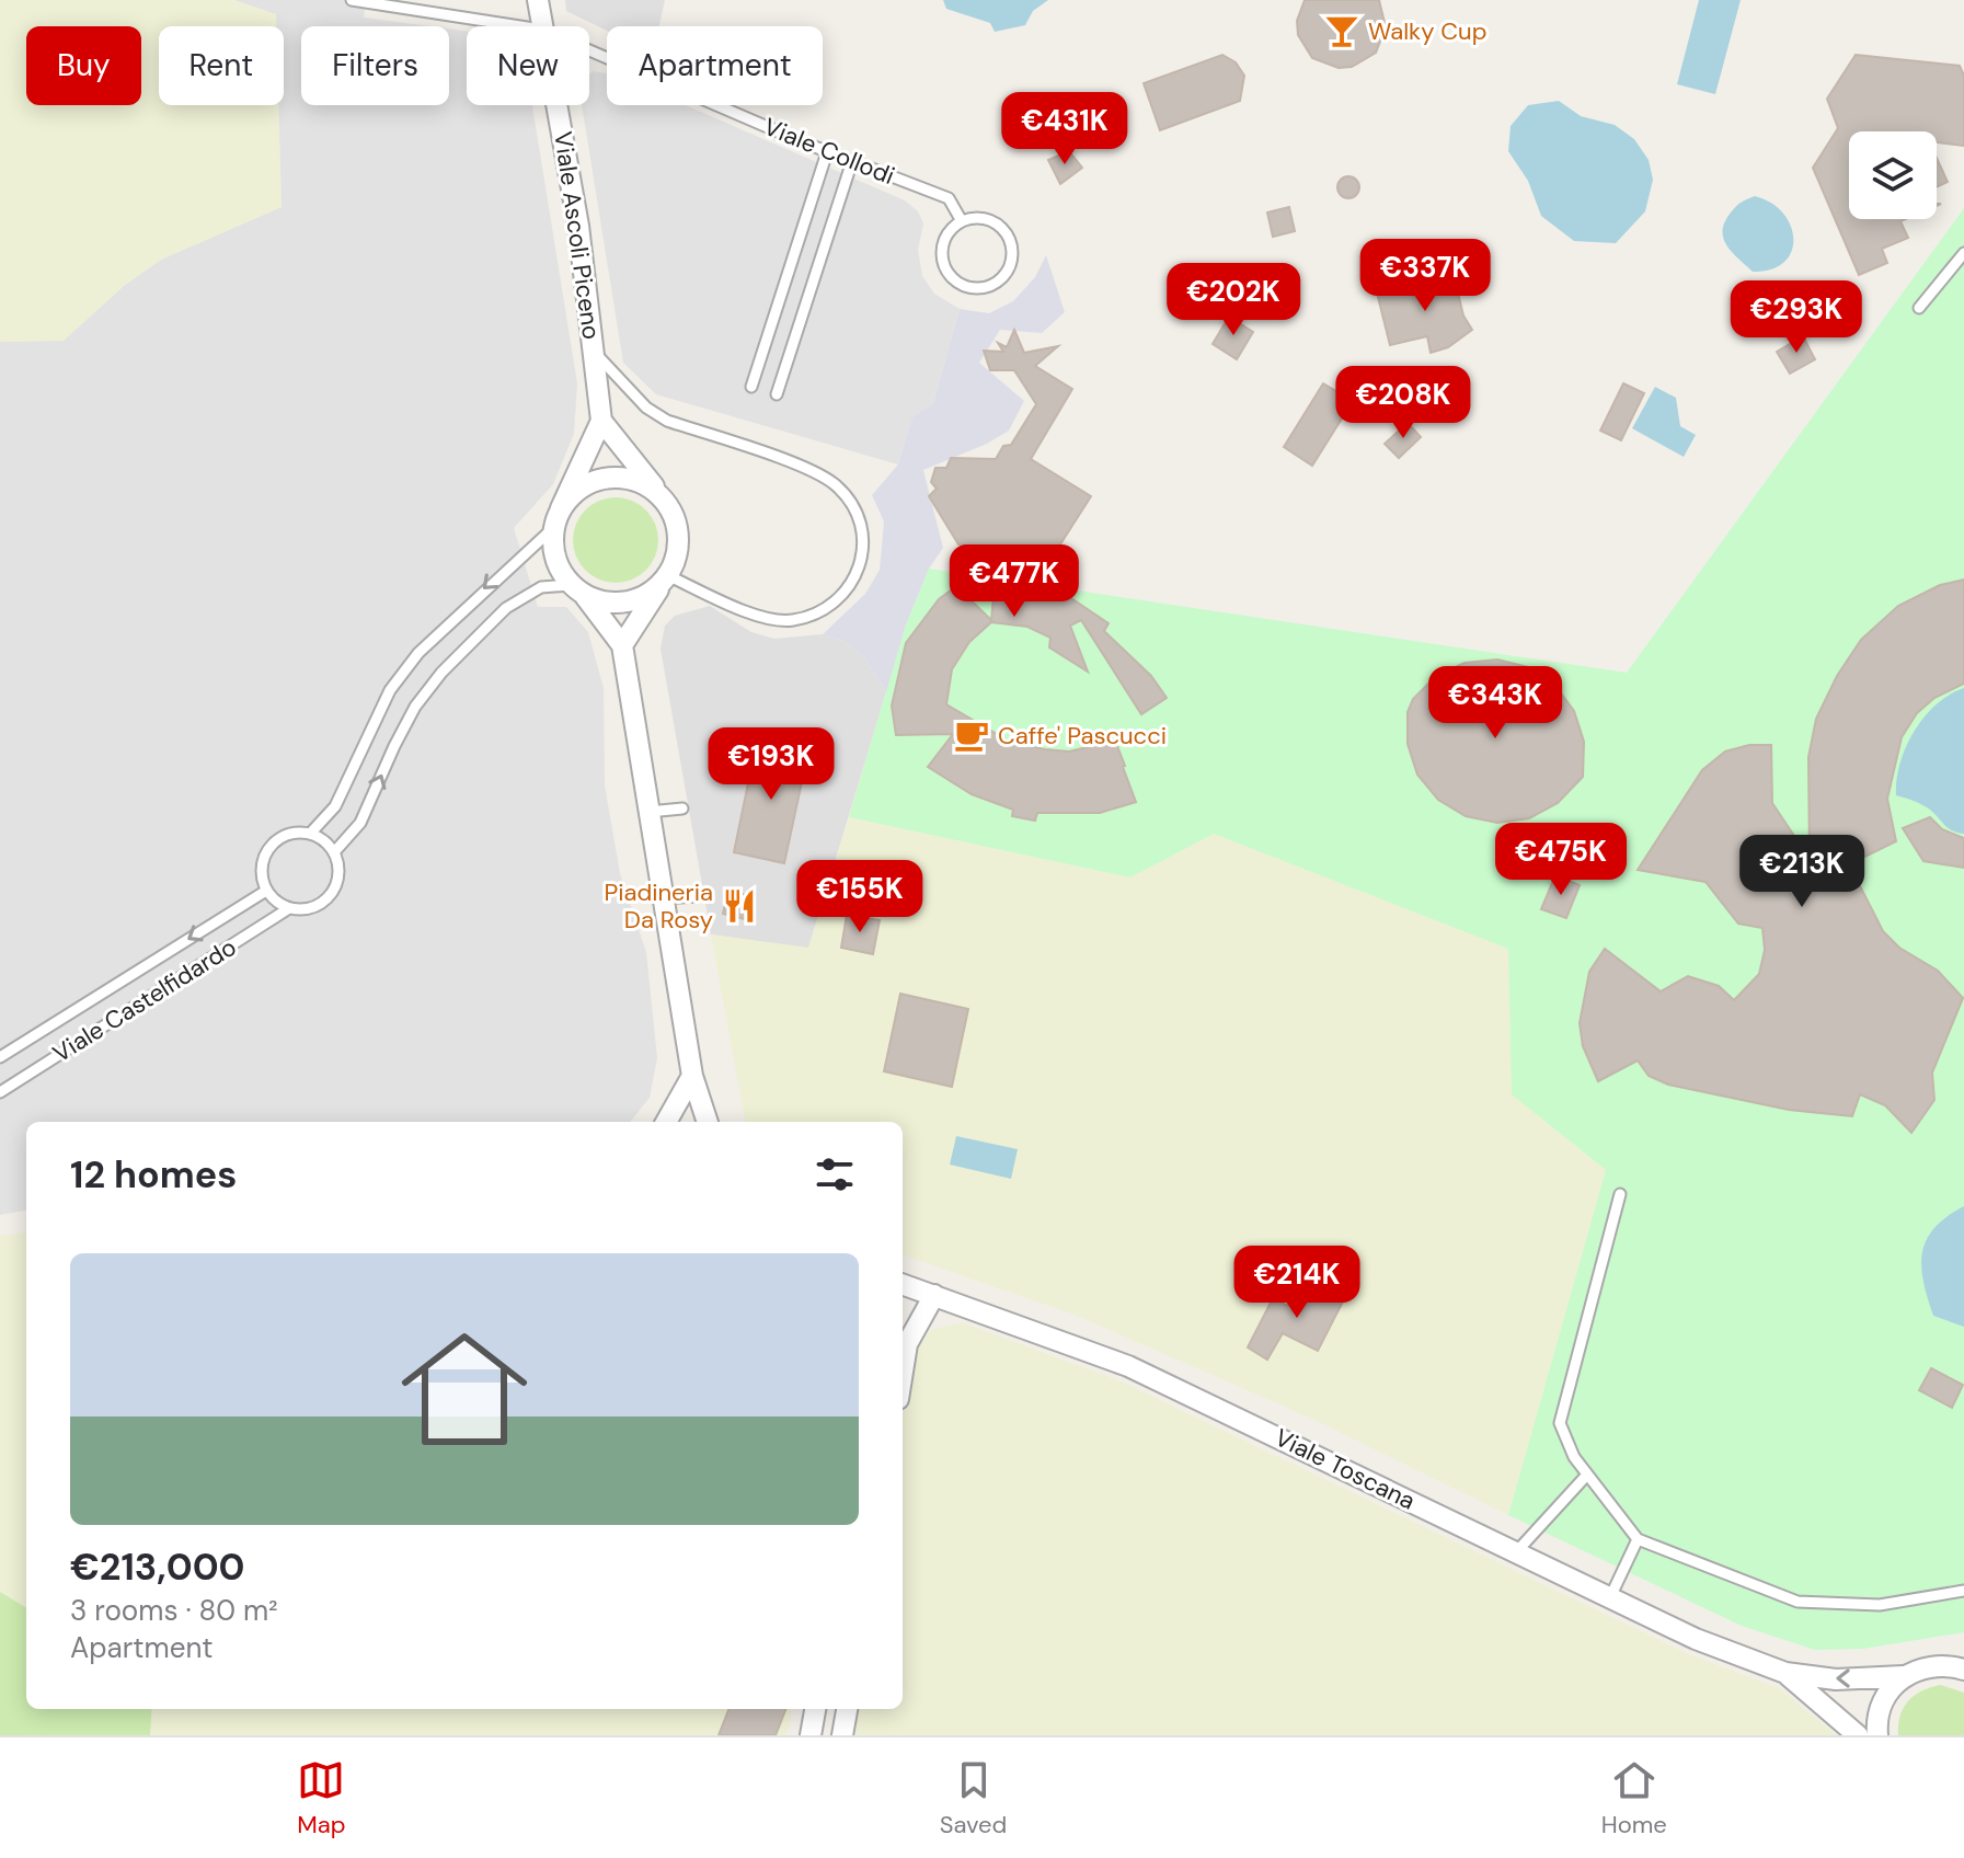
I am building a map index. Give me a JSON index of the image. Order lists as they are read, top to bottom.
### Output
{
  "streets": {
    "street": ["Viale Ascoli Piceno", "Viale Toscana"],
    "lane": ["Viale Collodi", "Viale Castelfidardo"]
  },
  "places": {
    "bar": ["Walky Cup"],
    "cafe": ["Caffe' Pascucci"],
    "restaurant": ["Piadineria Da Rosy"]
  },
  "page": {
    "chip": [
      "Buy",
      "Rent",
      "Filters",
      "New",
      "Apartment"
    ],
    "price": [
      "€431K",
      "€337K",
      "€202K",
      "€293K",
      "€208K",
      "€477K",
      "€343K",
      "€193K",
      "€475K",
      "€213K",
      "€155K",
      "€214K"
    ],
    "heading": "12 homes",
    "list": [
      {
        "name": "€213,000",
        "note": "3 rooms · 80 m² · Apartment"
      }
    ],
    "tabs": ["Map", "Saved", "Home"]
  }
}
